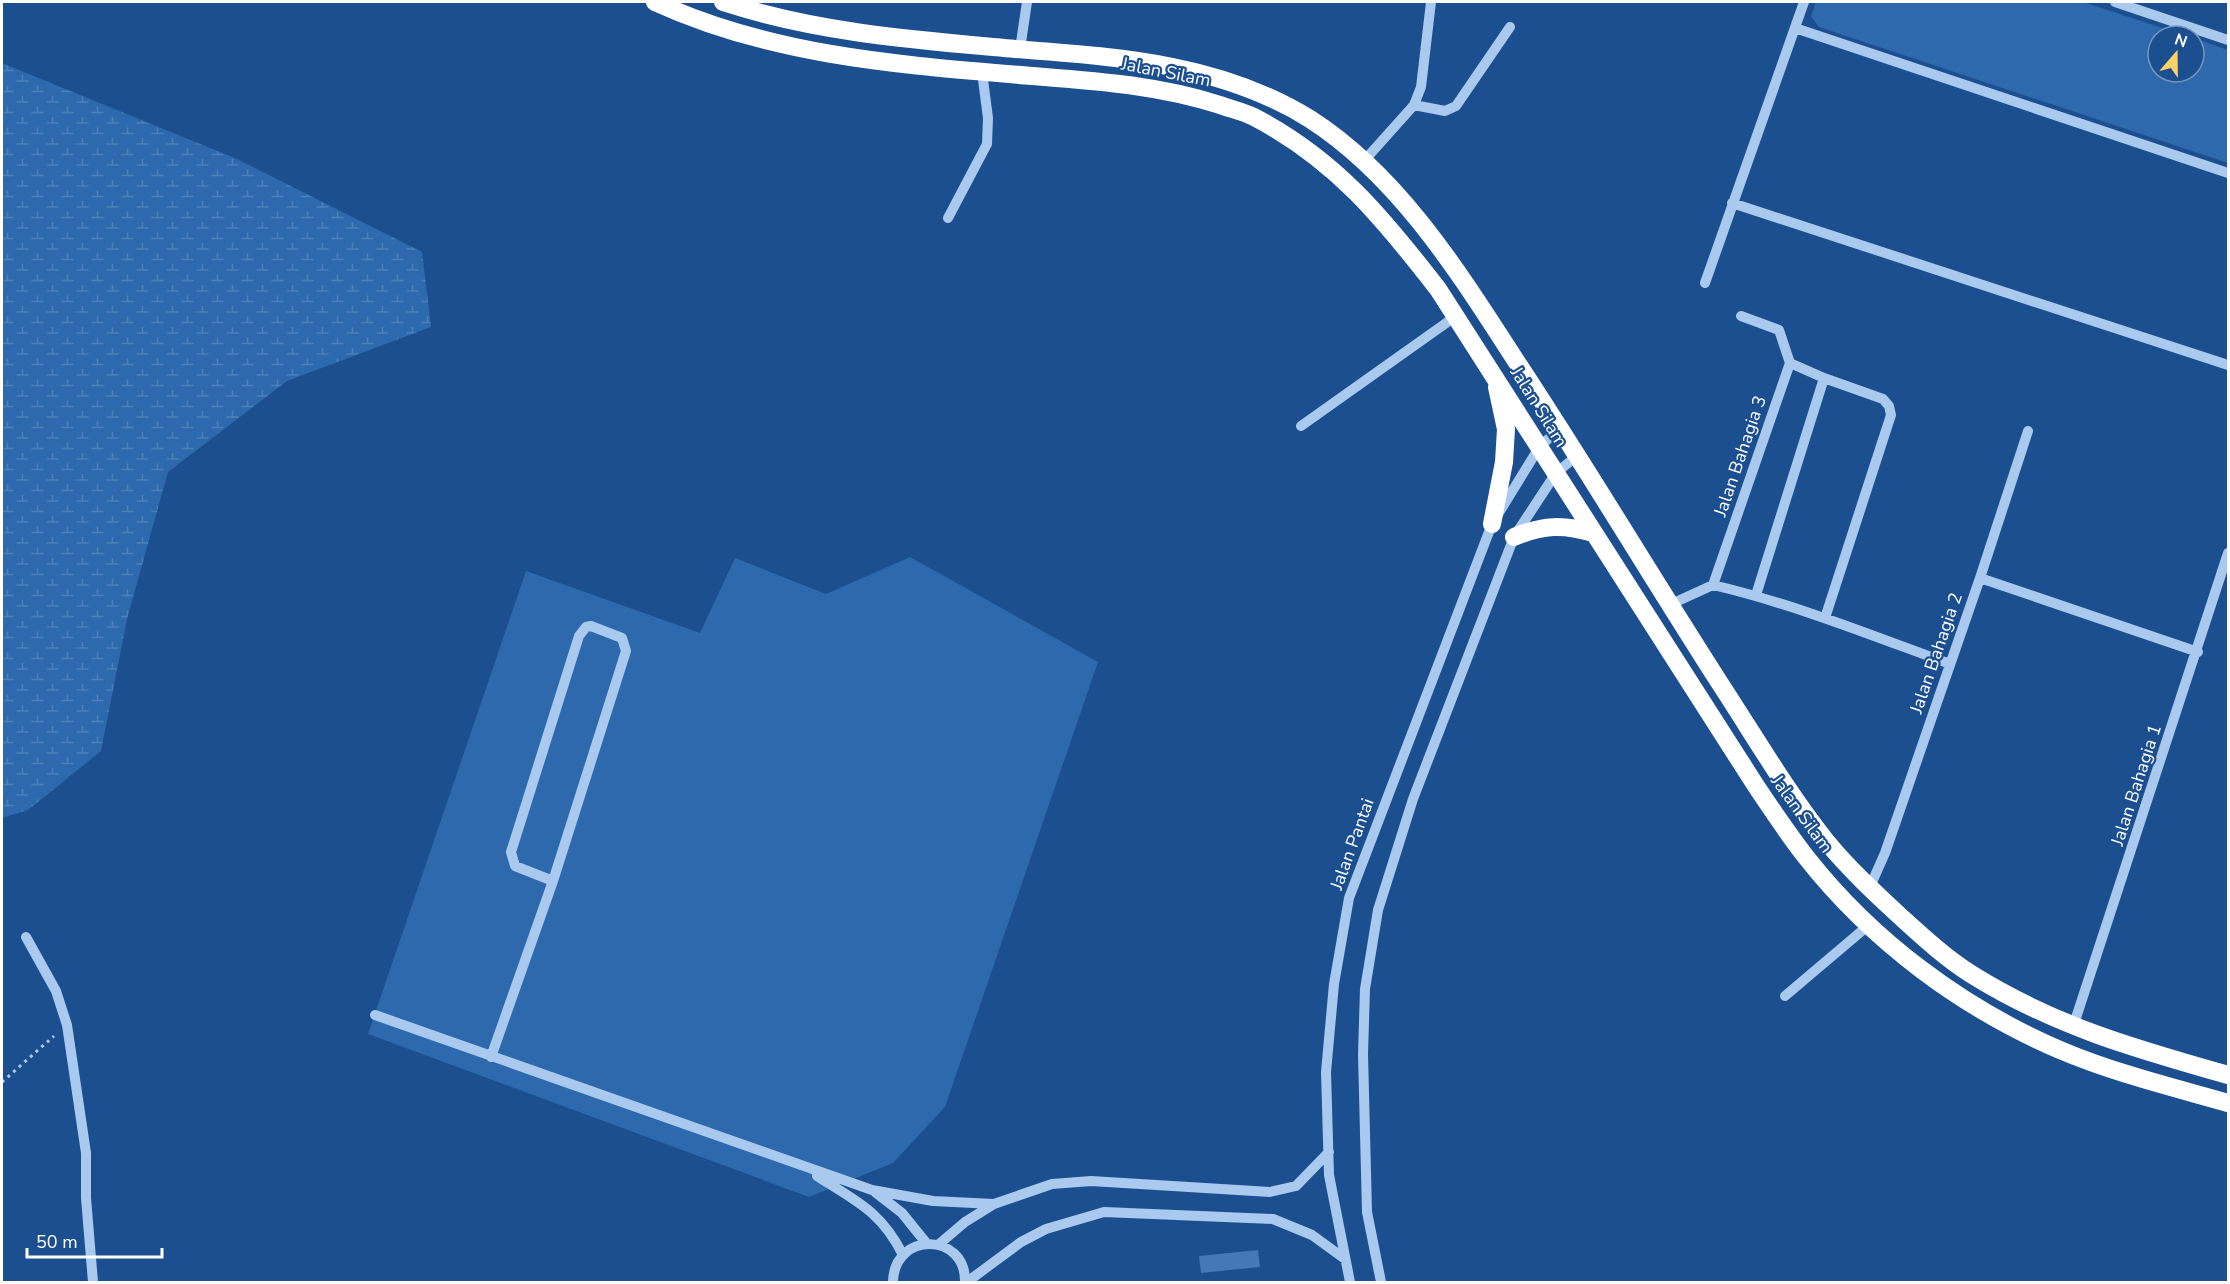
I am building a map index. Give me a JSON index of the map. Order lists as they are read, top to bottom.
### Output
{
  "streets": {
    "highway": ["Jalan Silam"],
    "street": [
      "Jalan Bahagia 3",
      "Jalan Bahagia 2",
      "Jalan Bahagia 1",
      "Jalan Pantai"
    ]
  },
  "crossings": [
    ["Jalan Silam", "Jalan Bahagia 2"],
    ["Jalan Silam", "Jalan Bahagia 1"],
    ["Jalan Silam", "Jalan Pantai"],
    ["Jalan Bahagia 2", "Jalan Bahagia 1"]
  ],
  "scale_bar": "50 m",
  "north": "top"
}
